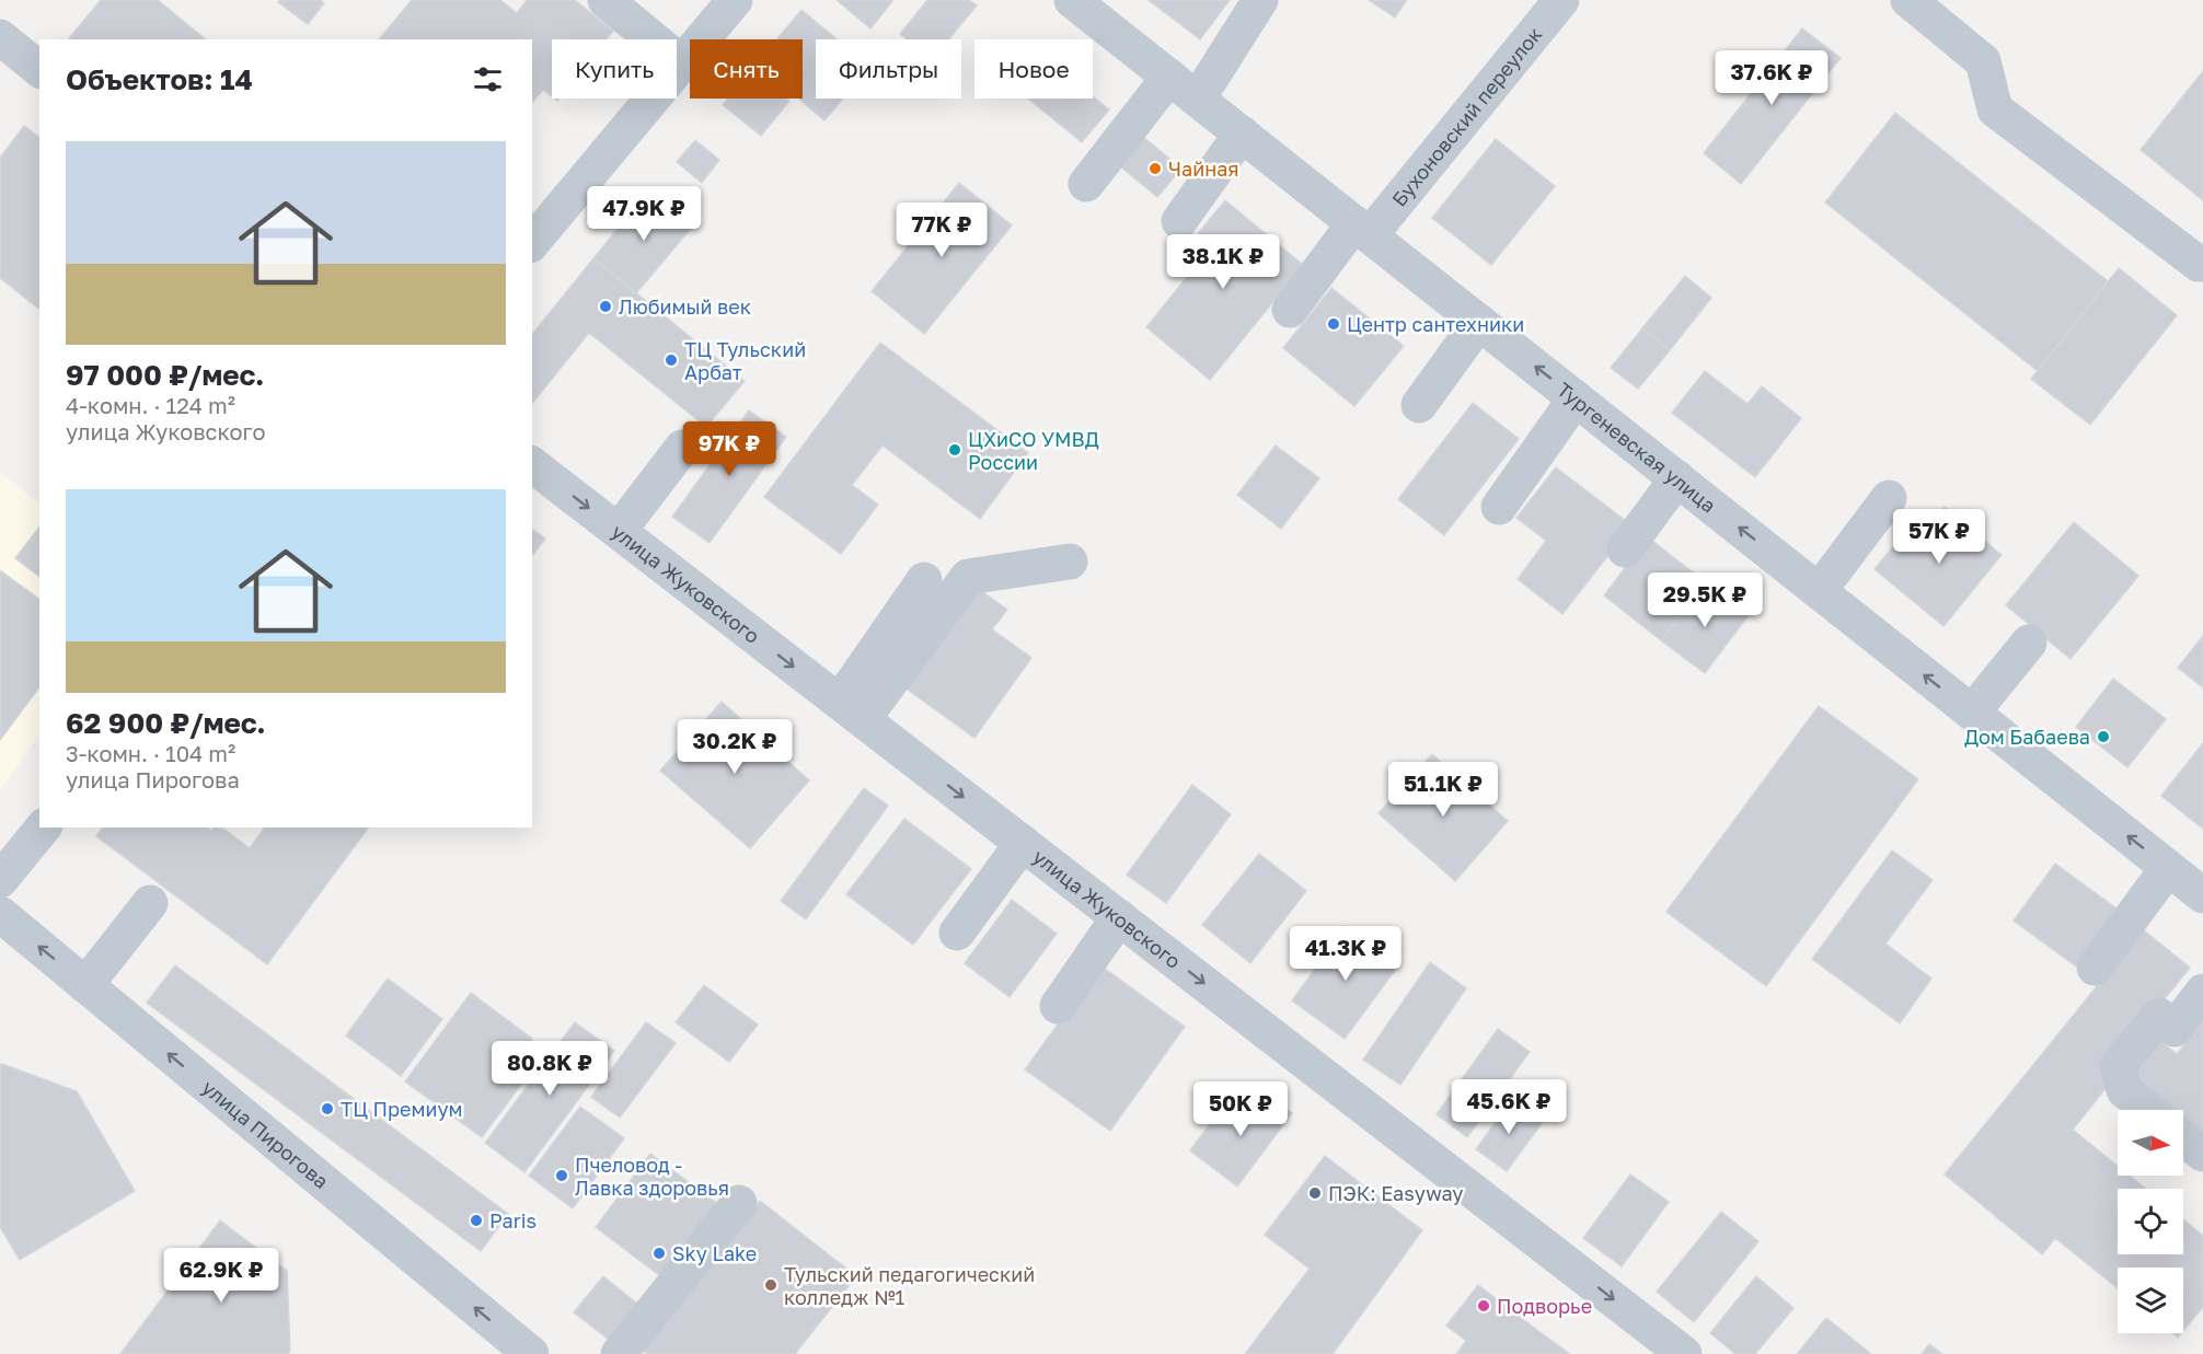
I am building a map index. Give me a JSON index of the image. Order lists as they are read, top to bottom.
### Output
{
  "streets": {
    "street": [
      "Бухоновский переулок",
      "Тургеневская улица",
      "улица Жуковского",
      "улица Пирогова"
    ]
  },
  "crossings": [
    ["Бухоновский переулок", "Тургеневская улица"]
  ],
  "one_way": ["Тургеневская улица", "улица Жуковского", "улица Пирогова"],
  "places": [
    "Чайная",
    "Любимый век",
    "Центр сантехники",
    "ТЦ Тульский Арбат",
    "ЦХиСО УМВД России",
    "Дом Бабаева",
    "ТЦ Премиум",
    "Пчеловод - Лавка здоровья",
    "ПЭК: Easyway",
    "Paris",
    "Sky Lake",
    "Тульский педагогический колледж №1",
    "Подворье"
  ],
  "north": "right",
  "page": {
    "chip": [
      "Купить",
      "Снять",
      "Фильтры",
      "Новое"
    ],
    "heading": "Объектов: 14",
    "price": [
      "37.6K ₽",
      "47.9K ₽",
      "77K ₽",
      "38.1K ₽",
      "97K ₽",
      "57K ₽",
      "29.5K ₽",
      "30.2K ₽",
      "51.1K ₽",
      "41.3K ₽",
      "80.8K ₽",
      "45.6K ₽",
      "50K ₽",
      "62.9K ₽"
    ],
    "list": [
      {
        "name": "97 000 ₽/мес.",
        "note": "4-комн. · 124 m² · улица Жуковского"
      },
      {
        "name": "62 900 ₽/мес.",
        "note": "3-комн. · 104 m² · улица Пирогова"
      }
    ]
  }
}
